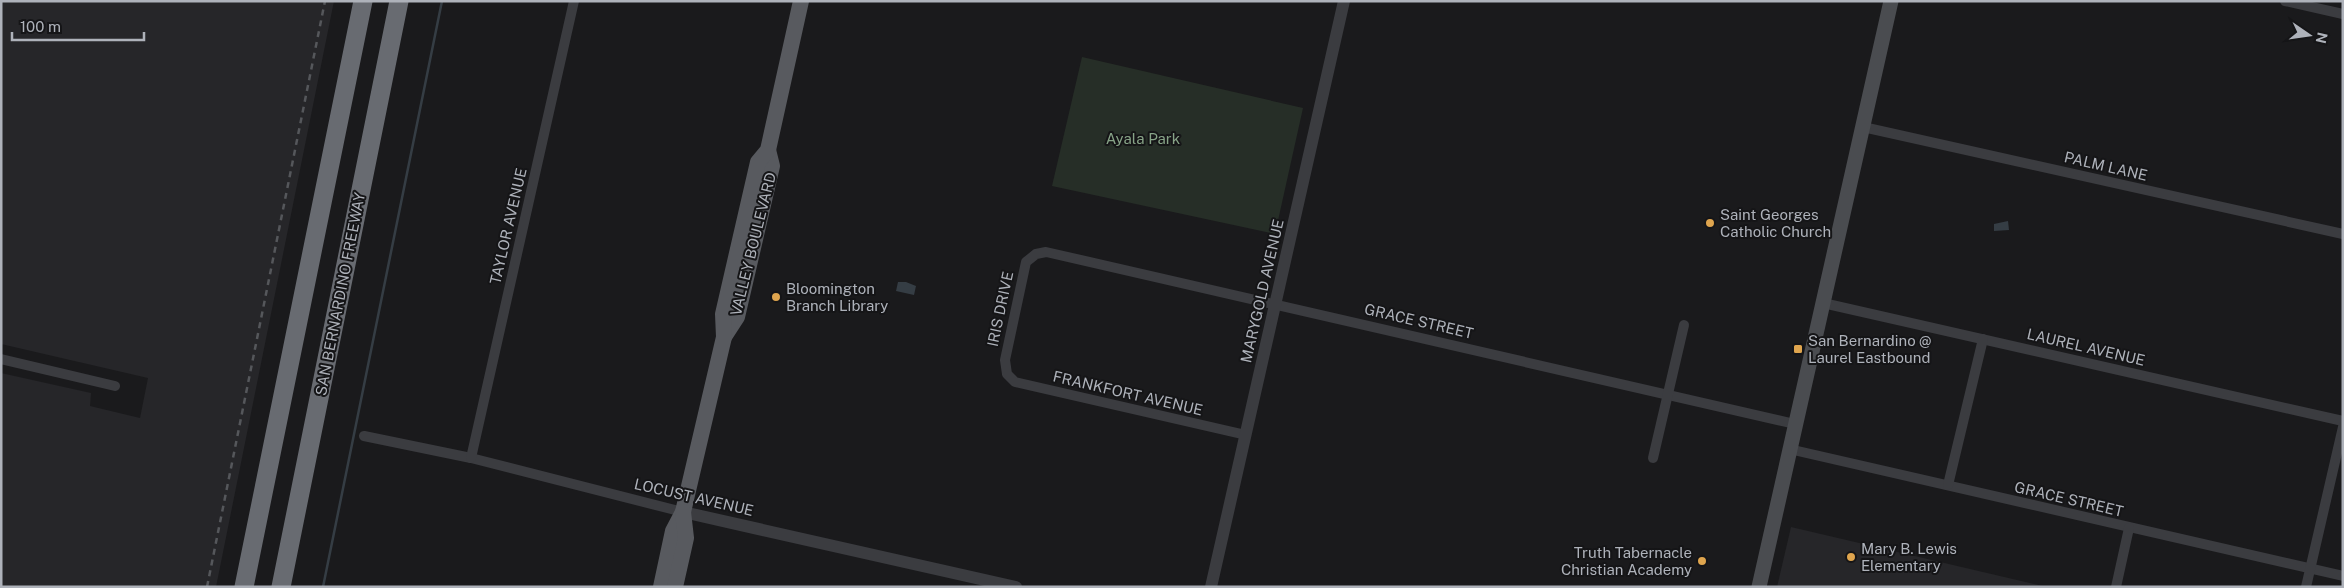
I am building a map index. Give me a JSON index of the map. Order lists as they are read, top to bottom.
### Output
{
  "streets": {
    "highway": ["SAN BERNARDINO FREEWAY"],
    "main road": ["VALLEY BOULEVARD"],
    "street": [
      "PALM LANE",
      "TAYLOR AVENUE",
      "MARYGOLD AVENUE",
      "IRIS DRIVE",
      "GRACE STREET",
      "LAUREL AVENUE",
      "FRANKFORT AVENUE",
      "LOCUST AVENUE"
    ]
  },
  "crossings": [
    ["TAYLOR AVENUE", "LOCUST AVENUE"],
    ["VALLEY BOULEVARD", "LOCUST AVENUE"],
    ["MARYGOLD AVENUE", "GRACE STREET"],
    ["MARYGOLD AVENUE", "FRANKFORT AVENUE"],
    ["IRIS DRIVE", "GRACE STREET"],
    ["IRIS DRIVE", "FRANKFORT AVENUE"]
  ],
  "parks": ["Ayala Park"],
  "places": {
    "other": [
      "Saint Georges Catholic Church",
      "Bloomington Branch Library",
      "Mary B. Lewis Elementary",
      "Truth Tabernacle Christian Academy"
    ],
    "transit": ["San Bernardino @ Laurel Eastbound"]
  },
  "scale_bar": "100 m",
  "north": "right"
}
